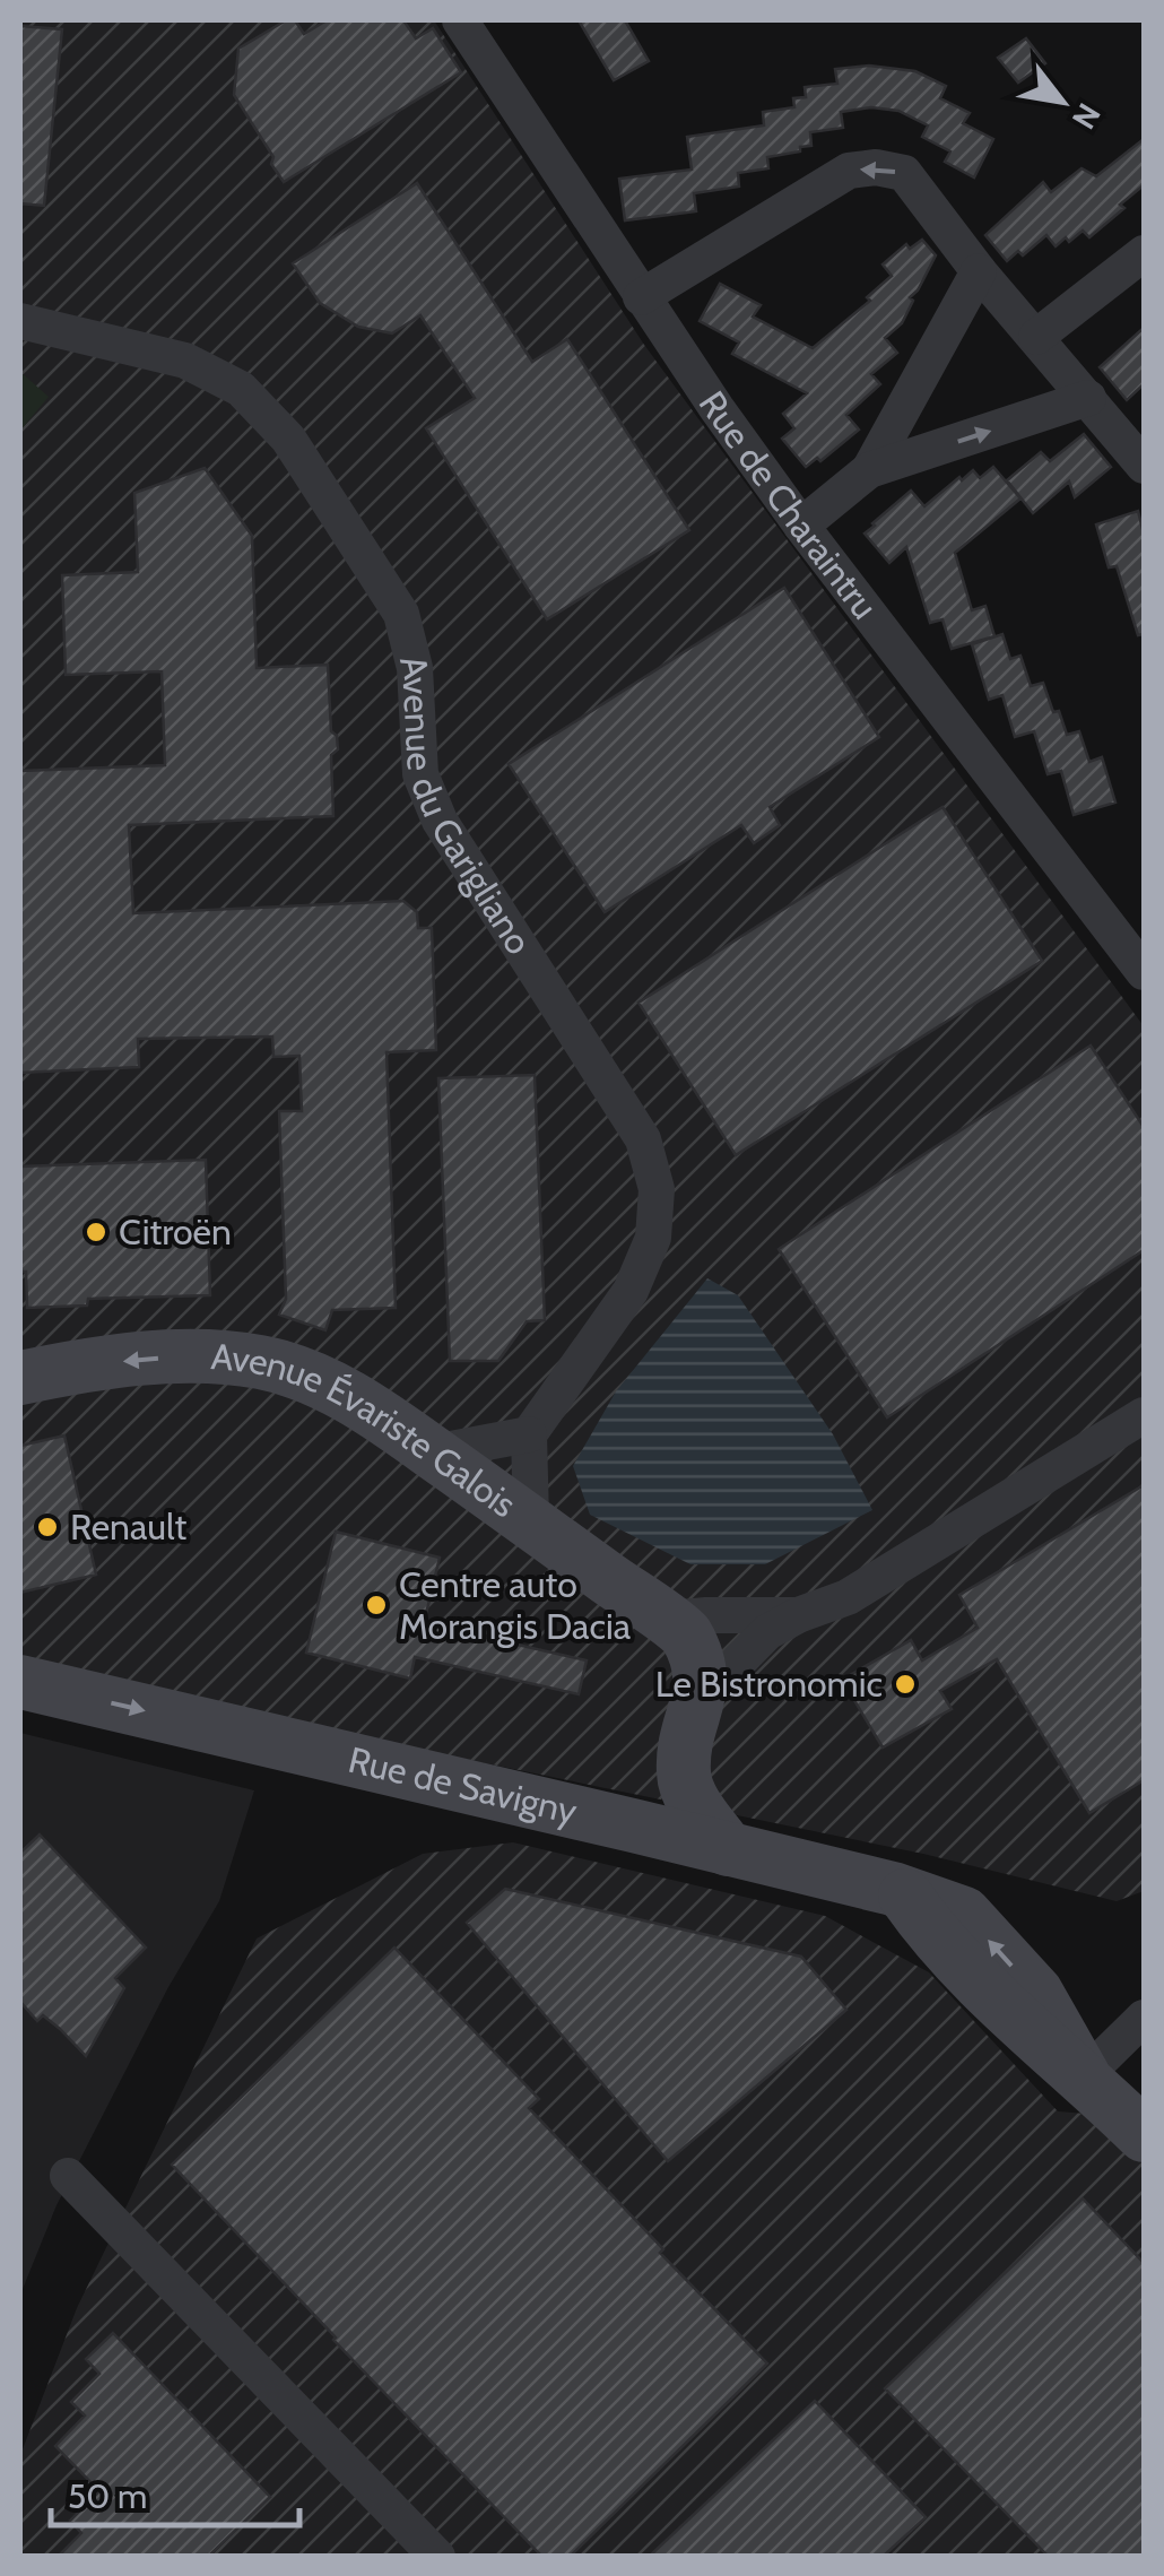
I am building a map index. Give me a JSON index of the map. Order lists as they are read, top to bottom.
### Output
{
  "streets": {
    "main road": ["Avenue Évariste Galois", "Rue de Savigny"],
    "street": ["Rue de Charaintru", "Avenue du Garigliano"]
  },
  "crossings": [
    ["Avenue Évariste Galois", "Rue de Savigny"]
  ],
  "one_way": ["Avenue Évariste Galois", "Rue de Savigny"],
  "places": [
    "Citroën",
    "Renault",
    "Centre auto Morangis Dacia",
    "Le Bistronomic"
  ],
  "scale_bar": "50 m",
  "north": "bottom right"
}
